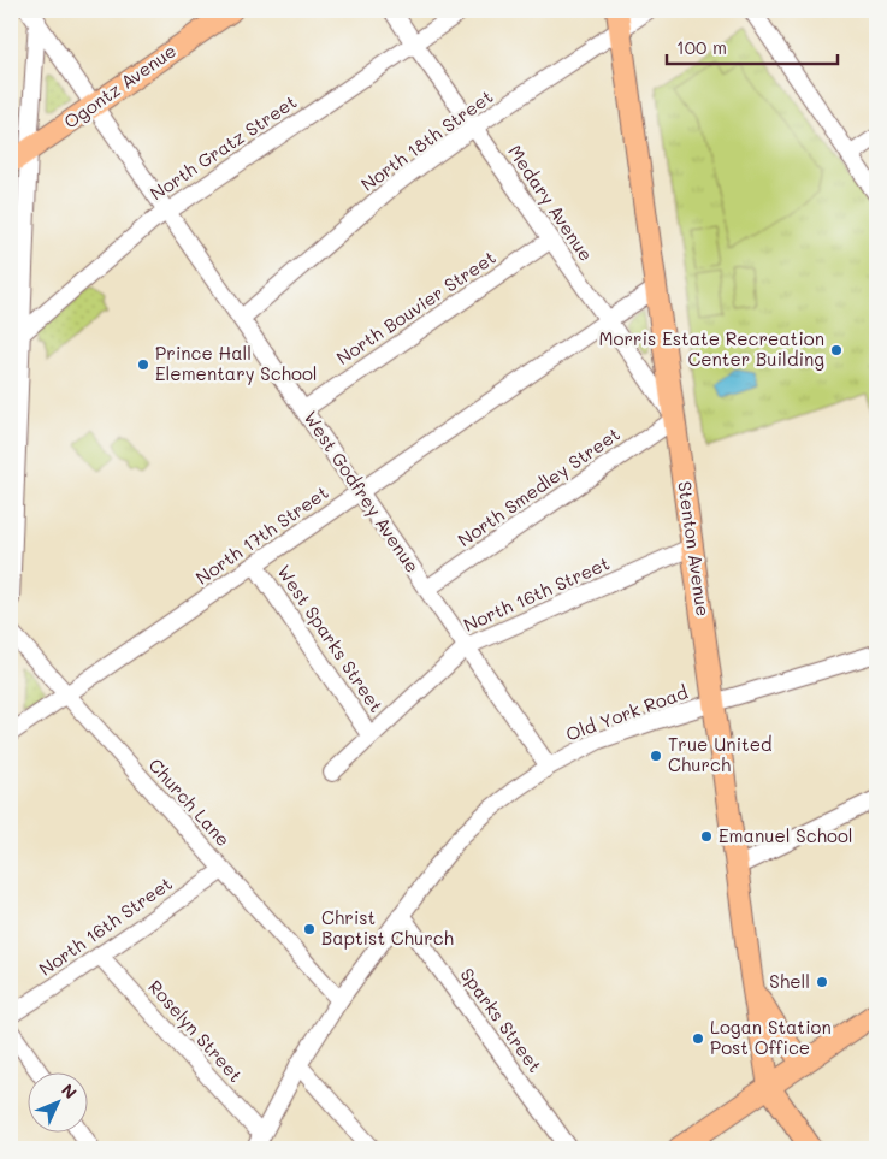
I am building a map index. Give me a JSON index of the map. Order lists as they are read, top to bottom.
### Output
{
  "streets": {
    "main road": ["Ogontz Avenue", "Stenton Avenue"],
    "street": [
      "North 18th Street",
      "North Gratz Street",
      "Medary Avenue",
      "North Bouvier Street",
      "North Smedley Street",
      "West Godfrey Avenue",
      "North 17th Street",
      "North 16th Street",
      "West Sparks Street",
      "Old York Road",
      "Church Lane",
      "Sparks Street",
      "Roselyn Street"
    ]
  },
  "crossings": [
    ["Ogontz Avenue", "West Godfrey Avenue"],
    ["North 18th Street", "Medary Avenue"],
    ["North 18th Street", "West Godfrey Avenue"],
    ["North 18th Street", "Stenton Avenue"],
    ["North Gratz Street", "Medary Avenue"],
    ["North Gratz Street", "West Godfrey Avenue"],
    ["Medary Avenue", "North Bouvier Street"],
    ["Medary Avenue", "North Smedley Street"],
    ["Medary Avenue", "North 17th Street"],
    ["Medary Avenue", "Stenton Avenue"],
    ["North Bouvier Street", "West Godfrey Avenue"],
    ["North Smedley Street", "West Godfrey Avenue"],
    ["North Smedley Street", "Stenton Avenue"],
    ["West Godfrey Avenue", "North 17th Street"],
    ["West Godfrey Avenue", "North 16th Street"],
    ["West Godfrey Avenue", "Old York Road"],
    ["North 17th Street", "Stenton Avenue"],
    ["North 17th Street", "West Sparks Street"],
    ["North 17th Street", "Church Lane"],
    ["Stenton Avenue", "North 16th Street"],
    ["Stenton Avenue", "Old York Road"],
    ["North 16th Street", "West Sparks Street"],
    ["North 16th Street", "Church Lane"],
    ["North 16th Street", "Roselyn Street"],
    ["Old York Road", "Church Lane"],
    ["Old York Road", "Sparks Street"],
    ["Old York Road", "Roselyn Street"]
  ],
  "places": [
    "Morris Estate Recreation Center Building",
    "Prince Hall Elementary School",
    "True United Church",
    "Emanuel School",
    "Christ Baptist Church",
    "Shell",
    "Logan Station Post Office"
  ],
  "scale_bar": "100 m",
  "north": "top right"
}
